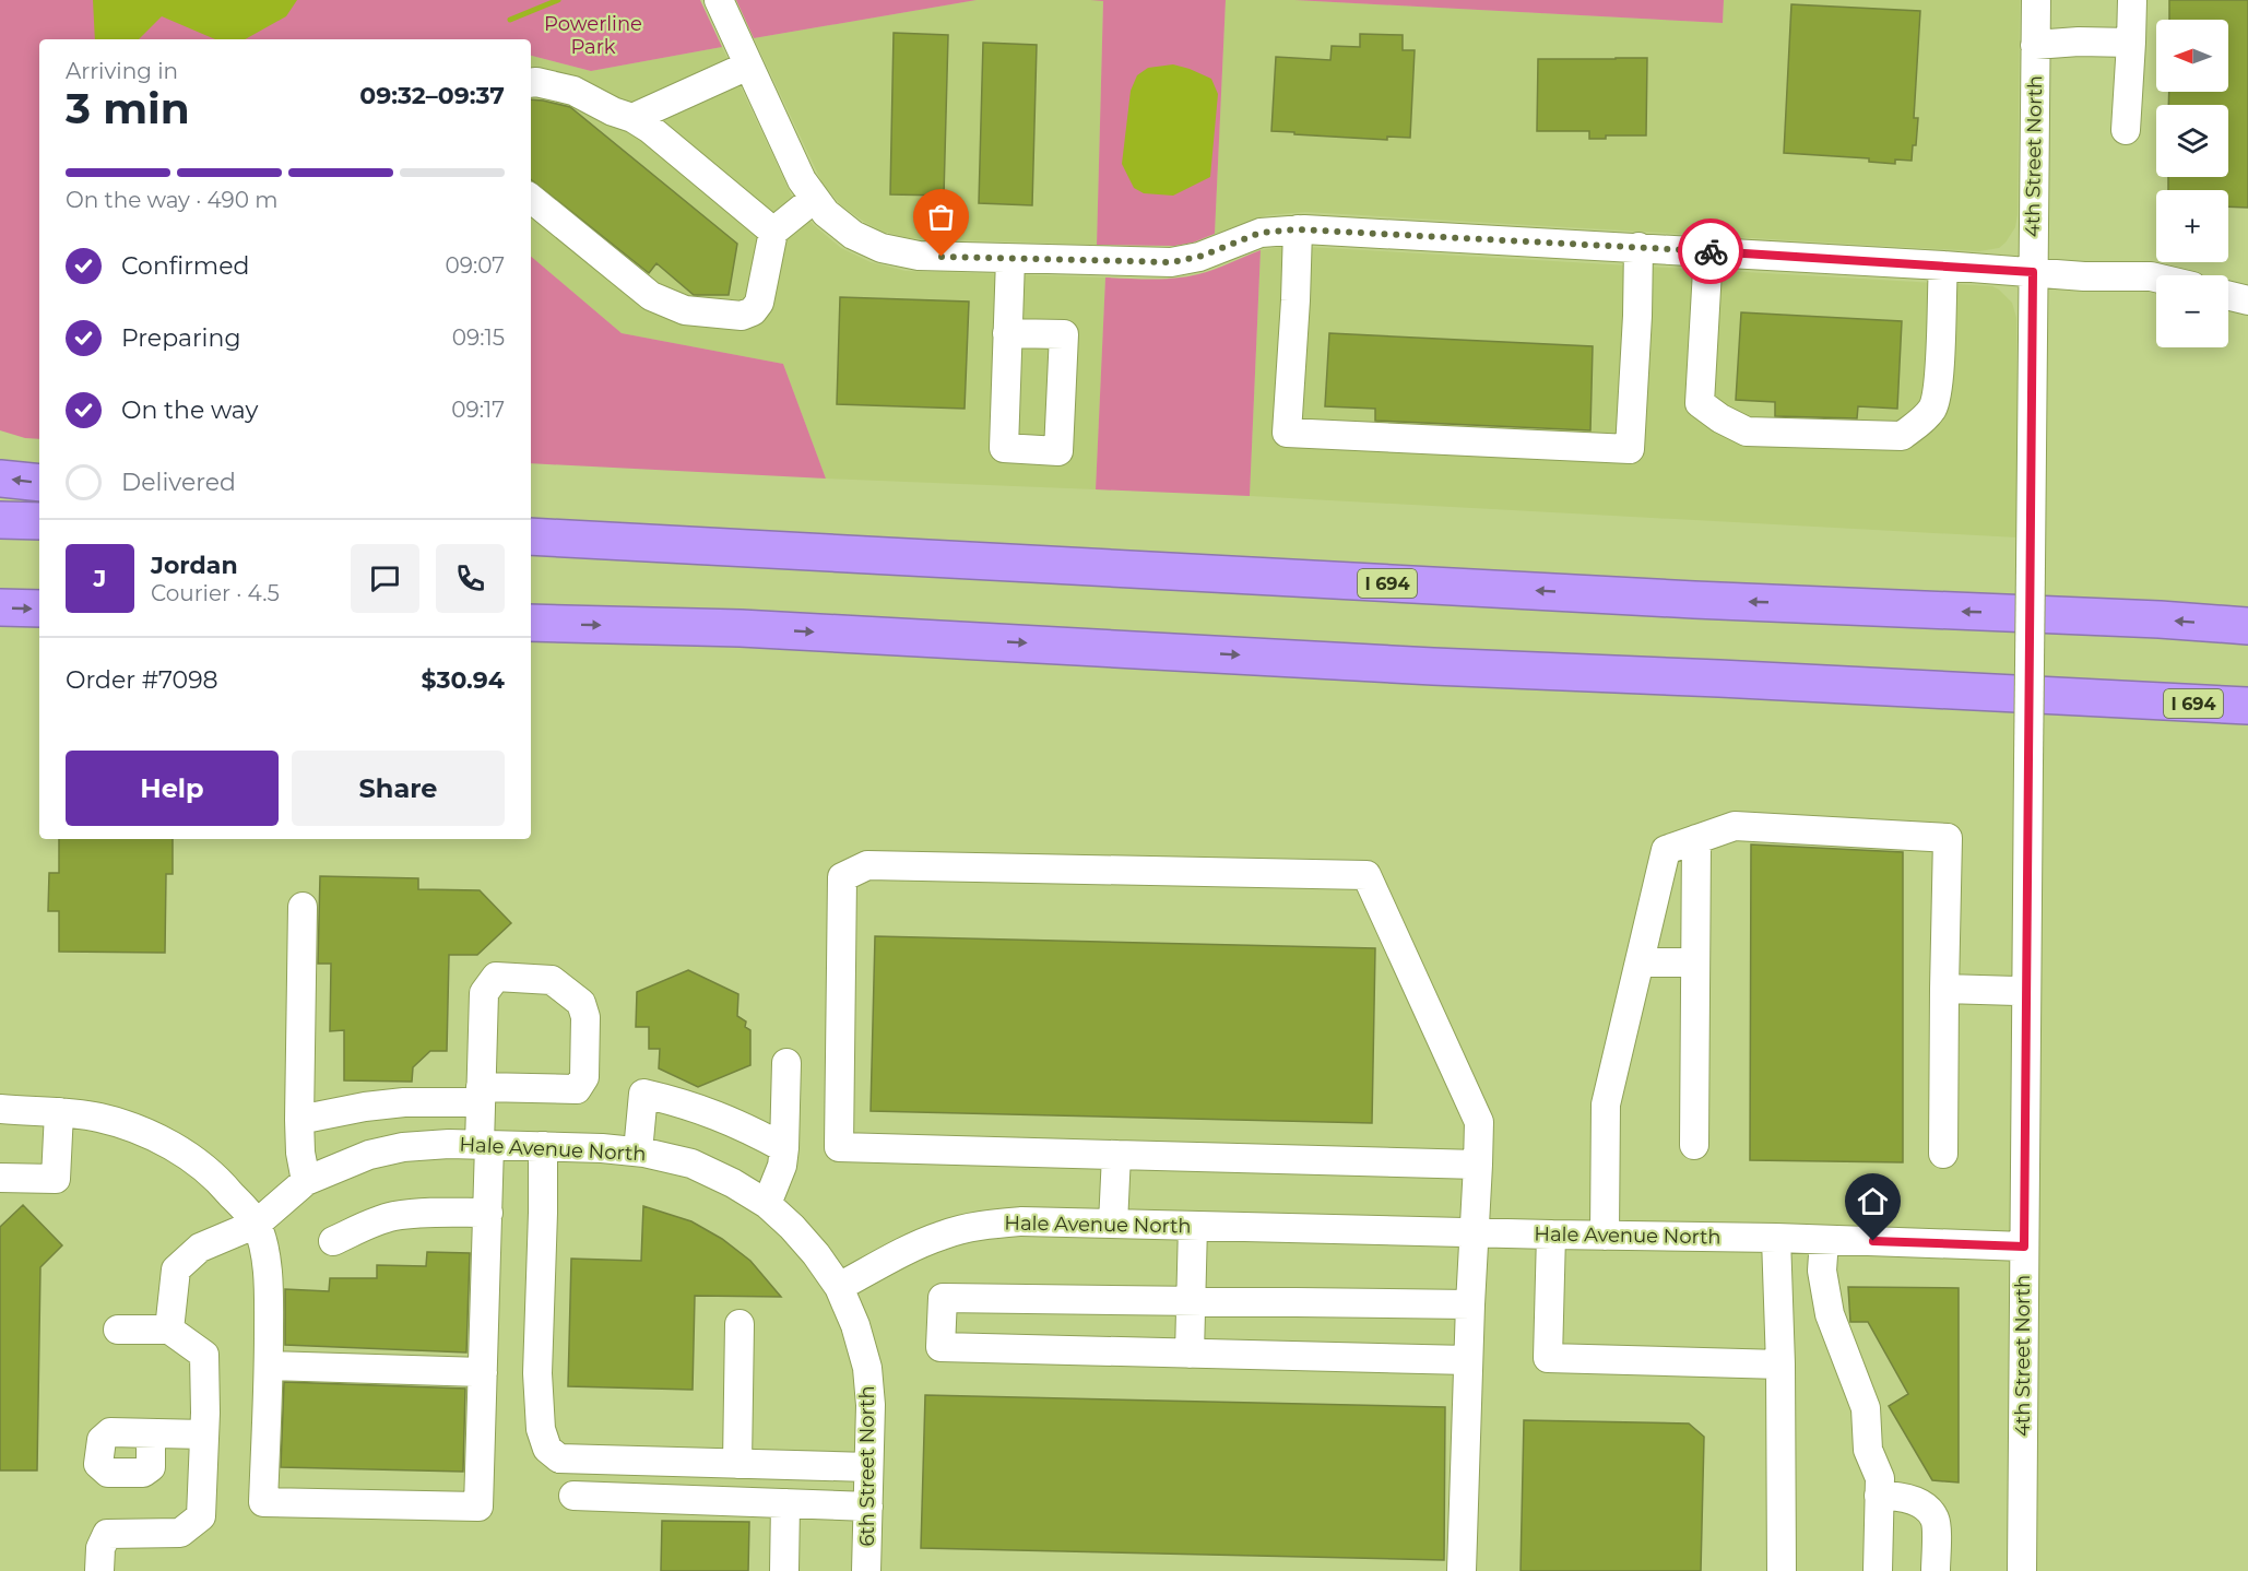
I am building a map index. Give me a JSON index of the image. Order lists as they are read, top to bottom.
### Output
{
  "streets": {
    "highway": ["I 694"],
    "street": ["4th Street North", "Hale Avenue North", "6th Street North"]
  },
  "crossings": [
    ["4th Street North", "Hale Avenue North"],
    ["Hale Avenue North", "6th Street North"]
  ],
  "parks": ["Powerline Park"],
  "north": "left",
  "page": {
    "map_buttons": ["+", "−"],
    "heading": ["3 min", "Arriving in", "09:32–09:37"],
    "panel": [
      "Jordan",
      "Courier · 4.5",
      "Order #7098",
      "$30.94"
    ],
    "bar": "On the way · 490 m",
    "list": [
      ["Confirmed", "09:07"],
      ["Preparing", "09:15"],
      ["On the way", "09:17"],
      "Delivered"
    ],
    "round": "J",
    "buttons": ["Help", "Share"]
  }
}
